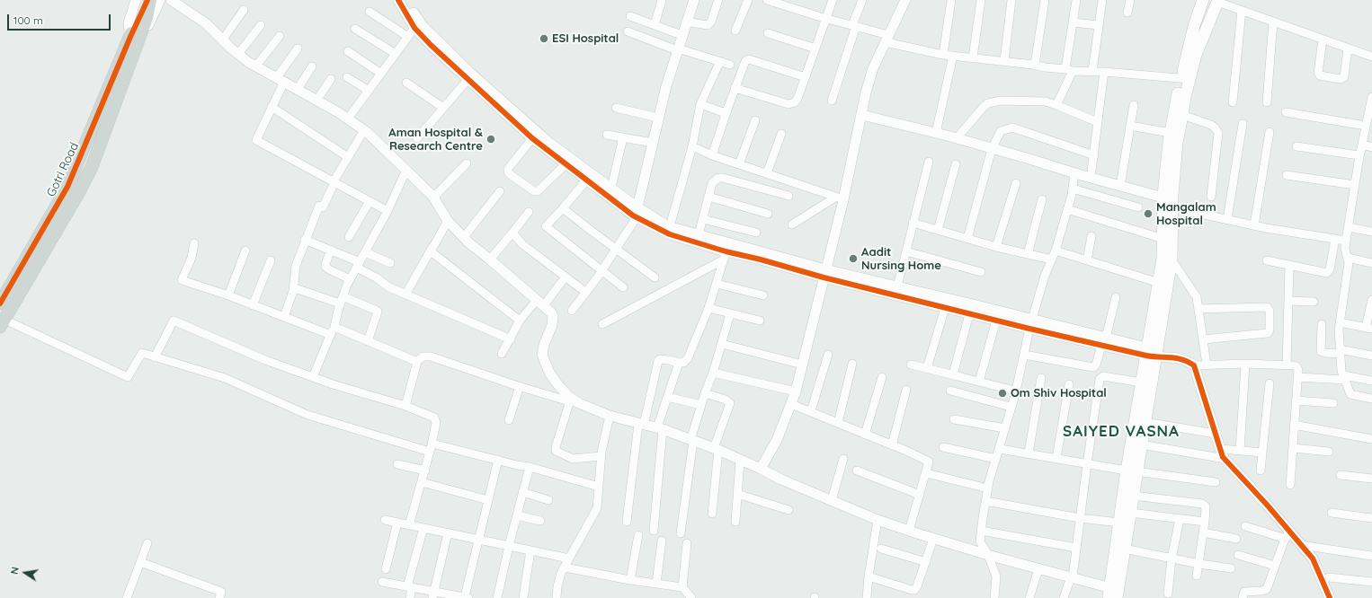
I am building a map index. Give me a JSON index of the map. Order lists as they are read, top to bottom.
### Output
{
  "streets": {
    "main road": ["Gotri Road"]
  },
  "districts": ["SAIYED VASNA"],
  "places": [
    "ESI Hospital",
    "Aman Hospital & Research Centre",
    "Mangalam Hospital",
    "Aadit Nursing Home",
    "Om Shiv Hospital"
  ],
  "scale_bar": "100 m",
  "north": "left"
}
